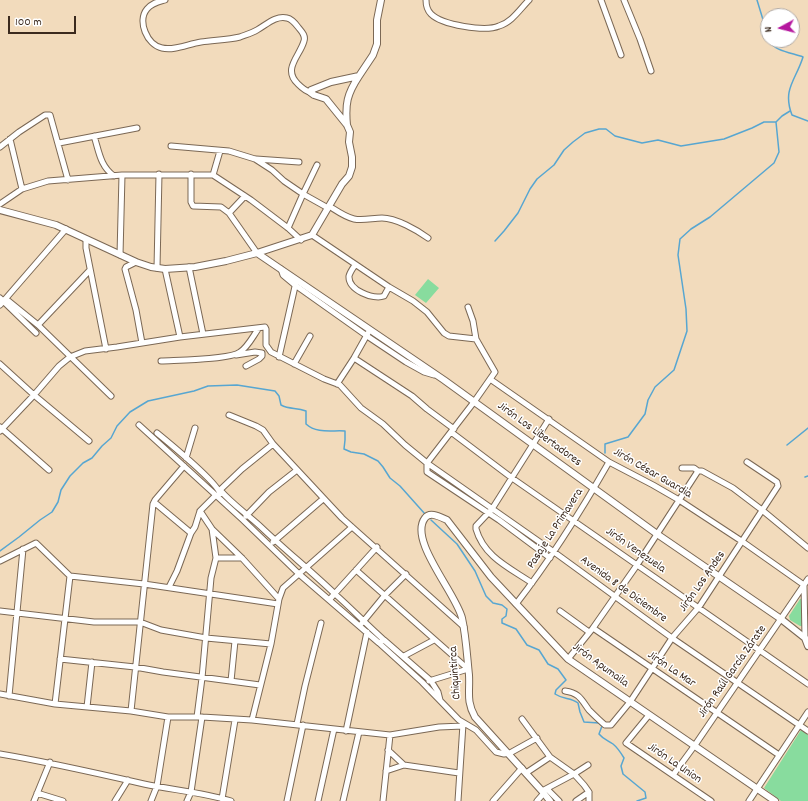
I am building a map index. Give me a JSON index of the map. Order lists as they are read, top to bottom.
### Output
{
  "streets": {
    "street": [
      "Jirón Los Libertadores",
      "Jirón César Guardia",
      "Pasaje La Primavera",
      "Jirón Venezuela",
      "Jirón Los Andes",
      "Avenida 8 de Diciembre",
      "Jirón Apumaila",
      "Jirón La Mar",
      "Jirón Raúl García Zárate",
      "Chiquintirca",
      "Jirón La Union"
    ]
  },
  "crossings": [
    ["Jirón Los Libertadores", "Pasaje La Primavera"],
    ["Jirón Los Libertadores", "Jirón Los Andes"],
    ["Jirón Los Libertadores", "Jirón Raúl García Zárate"],
    ["Jirón César Guardia", "Pasaje La Primavera"],
    ["Jirón César Guardia", "Jirón Los Andes"],
    ["Jirón César Guardia", "Jirón Raúl García Zárate"],
    ["Pasaje La Primavera", "Jirón Venezuela"],
    ["Pasaje La Primavera", "Avenida 8 de Diciembre"],
    ["Pasaje La Primavera", "Jirón Apumaila"],
    ["Jirón Venezuela", "Jirón Los Andes"],
    ["Jirón Venezuela", "Jirón Raúl García Zárate"],
    ["Jirón Los Andes", "Avenida 8 de Diciembre"],
    ["Jirón Los Andes", "Jirón Apumaila"],
    ["Jirón Los Andes", "Jirón La Mar"],
    ["Avenida 8 de Diciembre", "Jirón Raúl García Zárate"],
    ["Jirón Apumaila", "Jirón Raúl García Zárate"],
    ["Jirón Apumaila", "Chiquintirca"],
    ["Jirón Apumaila", "Jirón La Union"],
    ["Jirón La Mar", "Jirón Raúl García Zárate"],
    ["Jirón Raúl García Zárate", "Jirón La Union"]
  ],
  "scale_bar": "100 m",
  "north": "left"
}
